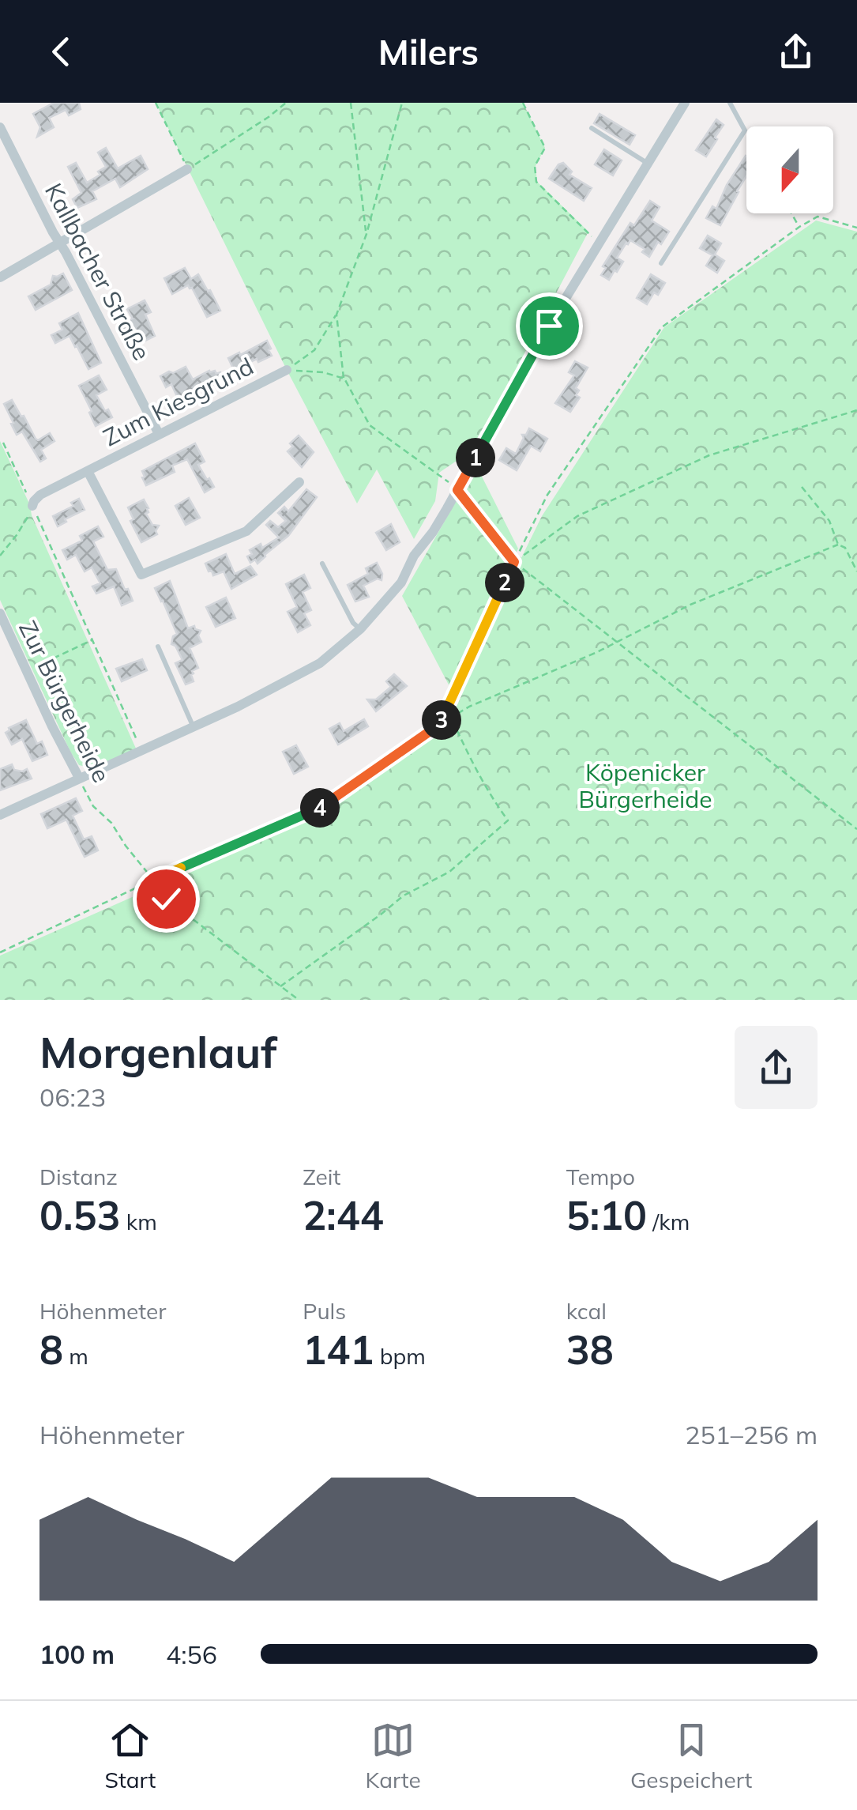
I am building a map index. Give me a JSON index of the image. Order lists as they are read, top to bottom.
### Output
{
  "streets": {
    "street": ["Kallbacher Straße", "Zum Kiesgrund", "Zur Bürgerheide"]
  },
  "crossings": [
    ["Kallbacher Straße", "Zum Kiesgrund"]
  ],
  "parks": ["Köpenicker Bürgerheide"],
  "north": "bottom",
  "page": {
    "header": "Milers",
    "pins": [
      "1",
      "2",
      "3",
      "4"
    ],
    "heading": ["Morgenlauf", "06:23"],
    "stats": [
      ["Distanz", "0.53 km"],
      ["Zeit", "2:44"],
      ["Tempo", "5:10 /km"],
      ["Höhenmeter", "8 m"],
      ["Puls", "141 bpm"],
      ["kcal", "38"]
    ],
    "chart": ["Höhenmeter", "251–256 m"],
    "list": [
      {
        "name": "100 m",
        "note": "4:56"
      }
    ],
    "tabs": ["Start", "Karte", "Gespeichert"]
  }
}
